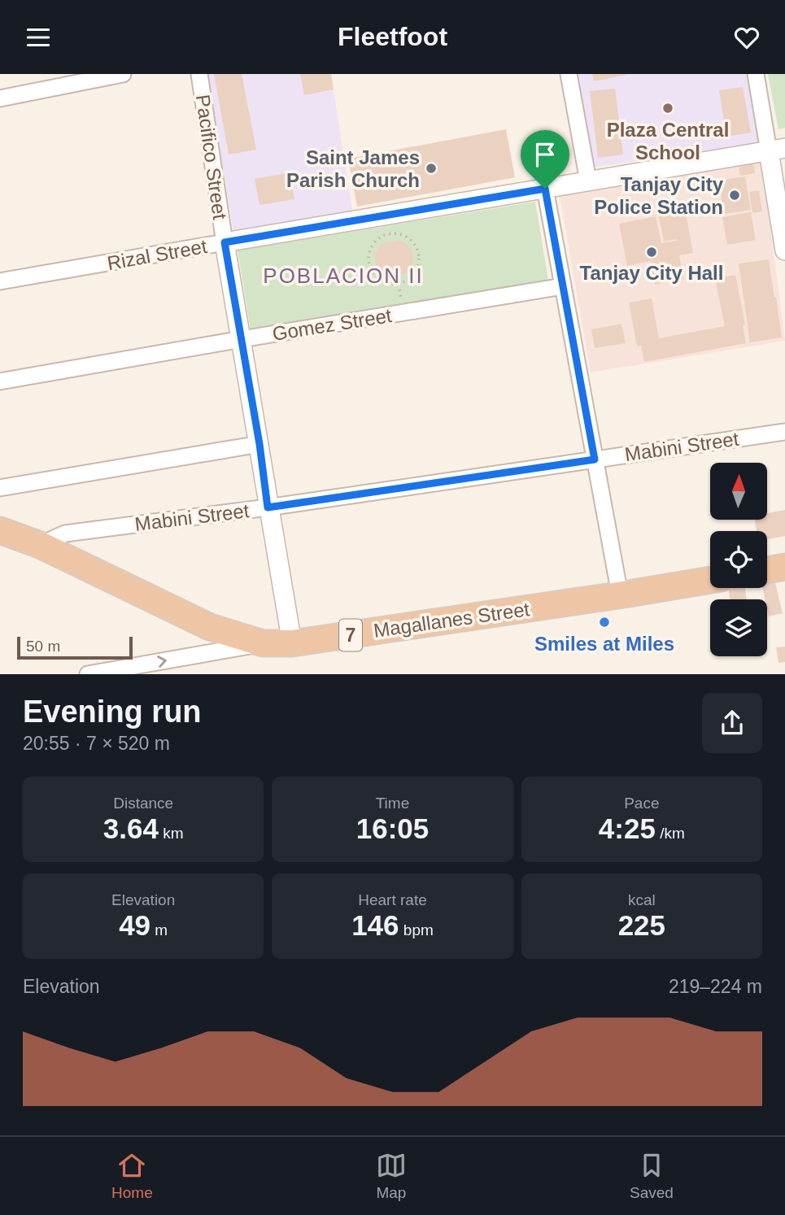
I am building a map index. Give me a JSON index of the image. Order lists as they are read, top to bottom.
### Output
{
  "streets": {
    "highway": ["Magallanes Street", "7"],
    "street": [
      "Pacifico Street",
      "Rizal Street",
      "Gomez Street",
      "Mabini Street"
    ]
  },
  "crossings": [
    ["Pacifico Street", "Rizal Street"],
    ["Pacifico Street", "Gomez Street"],
    ["Pacifico Street", "Mabini Street"],
    ["Pacifico Street", "Magallanes Street"],
    ["Mabini Street", "Magallanes Street"]
  ],
  "districts": ["POBLACION II"],
  "places": [
    "Plaza Central School",
    "Saint James Parish Church",
    "Tanjay City Police Station",
    "Tanjay City Hall",
    "Smiles at Miles"
  ],
  "scale_bar": "50 m",
  "north": "top",
  "page": {
    "header": "Fleetfoot",
    "scale": "50 m",
    "heading": ["Evening run", "20:55 · 7 × 520 m"],
    "stats": [
      ["Distance", "3.64 km"],
      ["Time", "16:05"],
      ["Pace", "4:25 /km"],
      ["Elevation", "49 m"],
      ["Heart rate", "146 bpm"],
      ["kcal", "225"]
    ],
    "chart": ["Elevation", "219–224 m"],
    "tabs": ["Home", "Map", "Saved"]
  }
}
